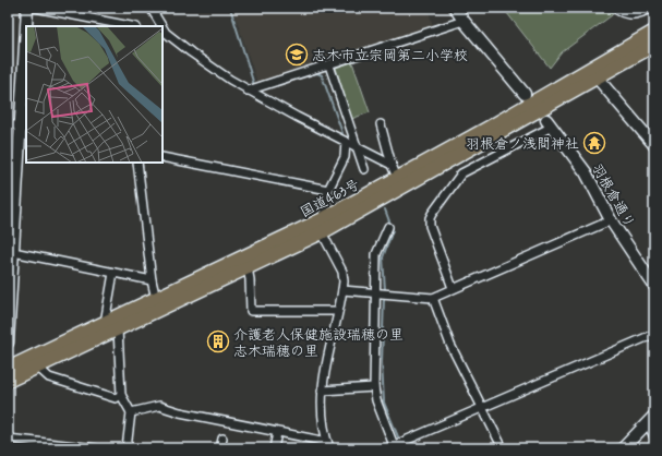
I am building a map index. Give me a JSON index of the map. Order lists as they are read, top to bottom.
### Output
{
  "streets": {
    "highway": ["国道463号"],
    "main road": ["羽根倉通り"]
  },
  "places": {
    "school or university": ["志木市立宗岡第二小学校"],
    "temple": ["羽根倉ノ浅間神社"],
    "building": ["介護老人保健施設瑞穂の里 志木瑞穂の里"]
  }
}
